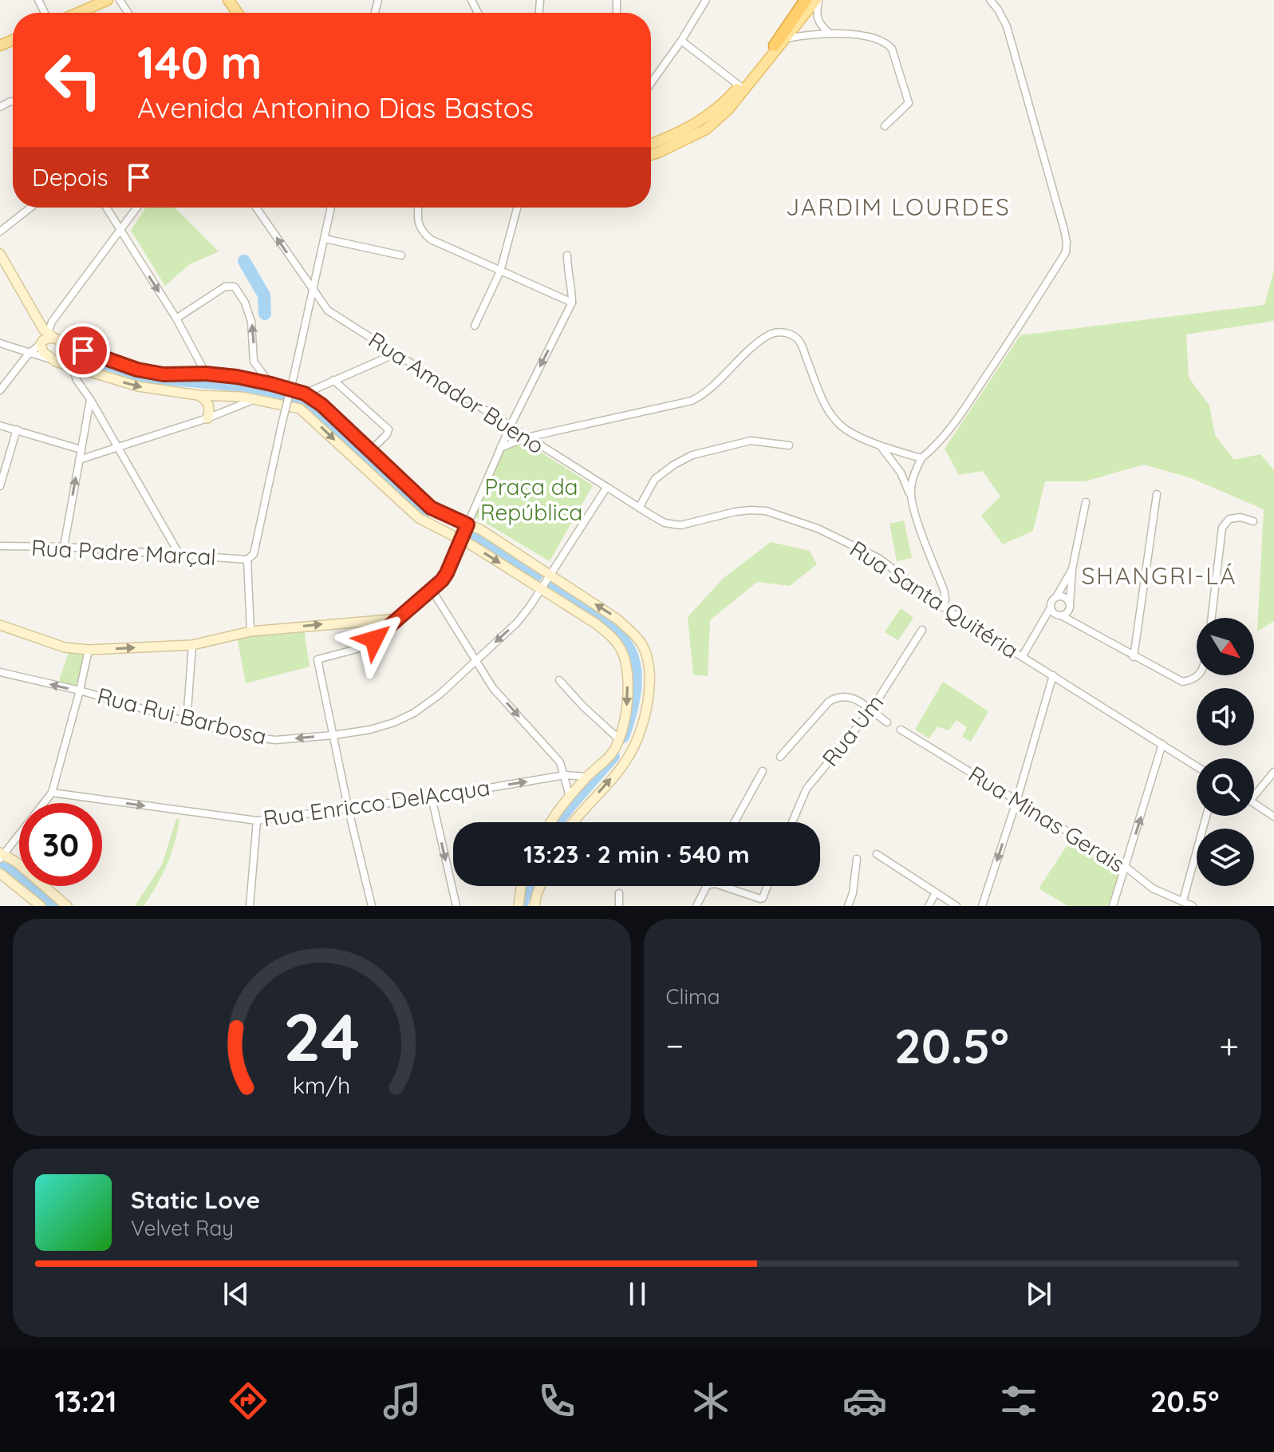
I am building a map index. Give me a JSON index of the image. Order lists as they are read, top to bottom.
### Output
{
  "streets": {
    "street": [
      "Rua Amador Bueno",
      "Rua Padre Marçal",
      "Rua Santa Quitéria",
      "Rua Rui Barbosa",
      "Rua Um",
      "Rua Enricco DelAcqua",
      "Rua Minas Gerais"
    ]
  },
  "crossings": [
    ["Rua Amador Bueno", "Rua Santa Quitéria"]
  ],
  "one_way": ["Rua Rui Barbosa", "Rua Enricco DelAcqua"],
  "districts": ["JARDIM LOURDES", "SHANGRI-LÁ"],
  "parks": ["Praça da República"],
  "north": "bottom right",
  "page": {
    "turn": ["140 m", "Avenida Antonino Dias Bastos"],
    "then": "Depois",
    "limit": "30",
    "trip": "13:23 · 2 min · 540 m",
    "tile": "Clima",
    "heat": ["−", "20.5°", "+"],
    "song": ["Static Love", "Velvet Ray"],
    "tabs": ["13:21", "20.5°"],
    "gauge": ["24", "km/h"]
  }
}
